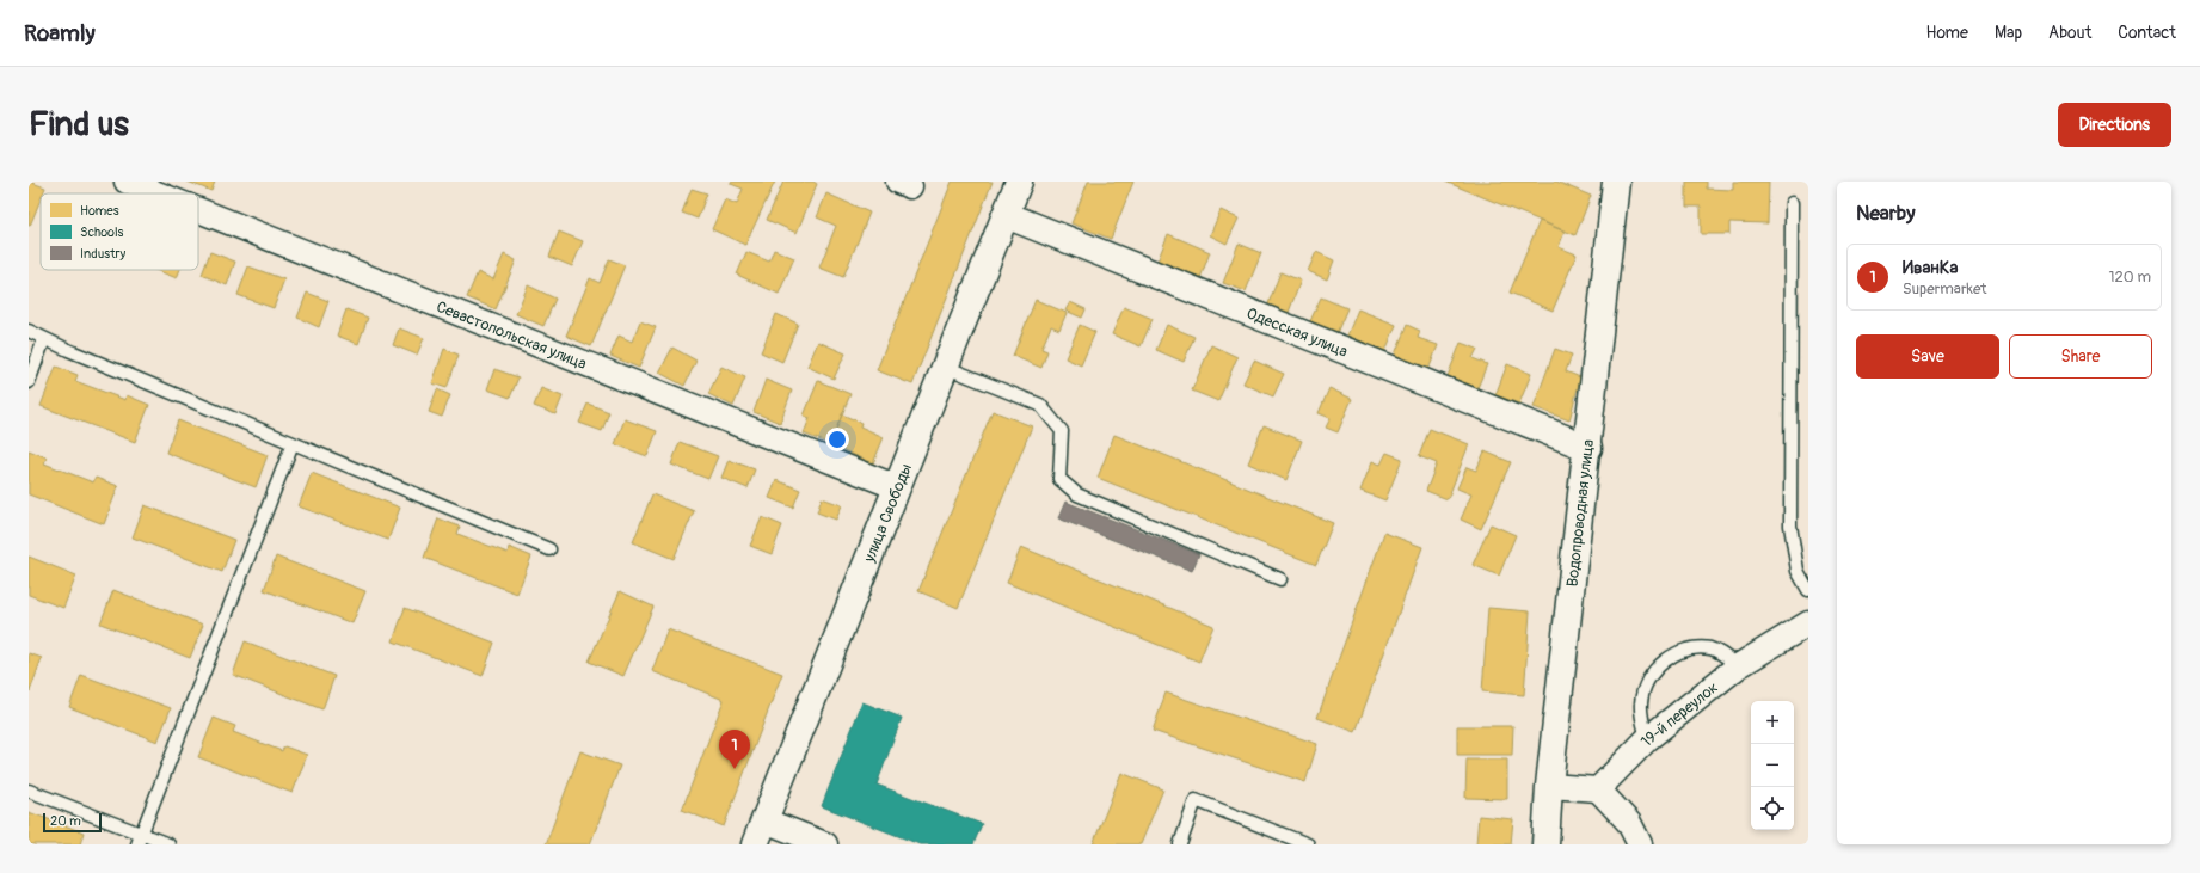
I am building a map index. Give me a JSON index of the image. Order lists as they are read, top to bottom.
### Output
{
  "streets": {
    "street": [
      "Одесская улица",
      "Севастопольская улица",
      "улица Свободы",
      "Водопроводная улица",
      "19-й переулок"
    ]
  },
  "crossings": [
    ["Одесская улица", "улица Свободы"],
    ["Одесская улица", "Водопроводная улица"],
    ["Севастопольская улица", "улица Свободы"]
  ],
  "legend": ["Homes", "Schools", "Industry"],
  "scale_bar": "20 m",
  "page": {
    "header": "Roamly",
    "nav": [
      "Home",
      "Map",
      "About",
      "Contact"
    ],
    "buttons": [
      "Directions",
      ["Save", "Share"]
    ],
    "title": "Find us",
    "heading": "Nearby",
    "list": [
      {
        "mark": "1",
        "name": "ИванКа",
        "note": "Supermarket",
        "value": "120 m"
      }
    ],
    "map_buttons": ["+", "−"],
    "pins": "1",
    "scale": "20 m"
  }
}
